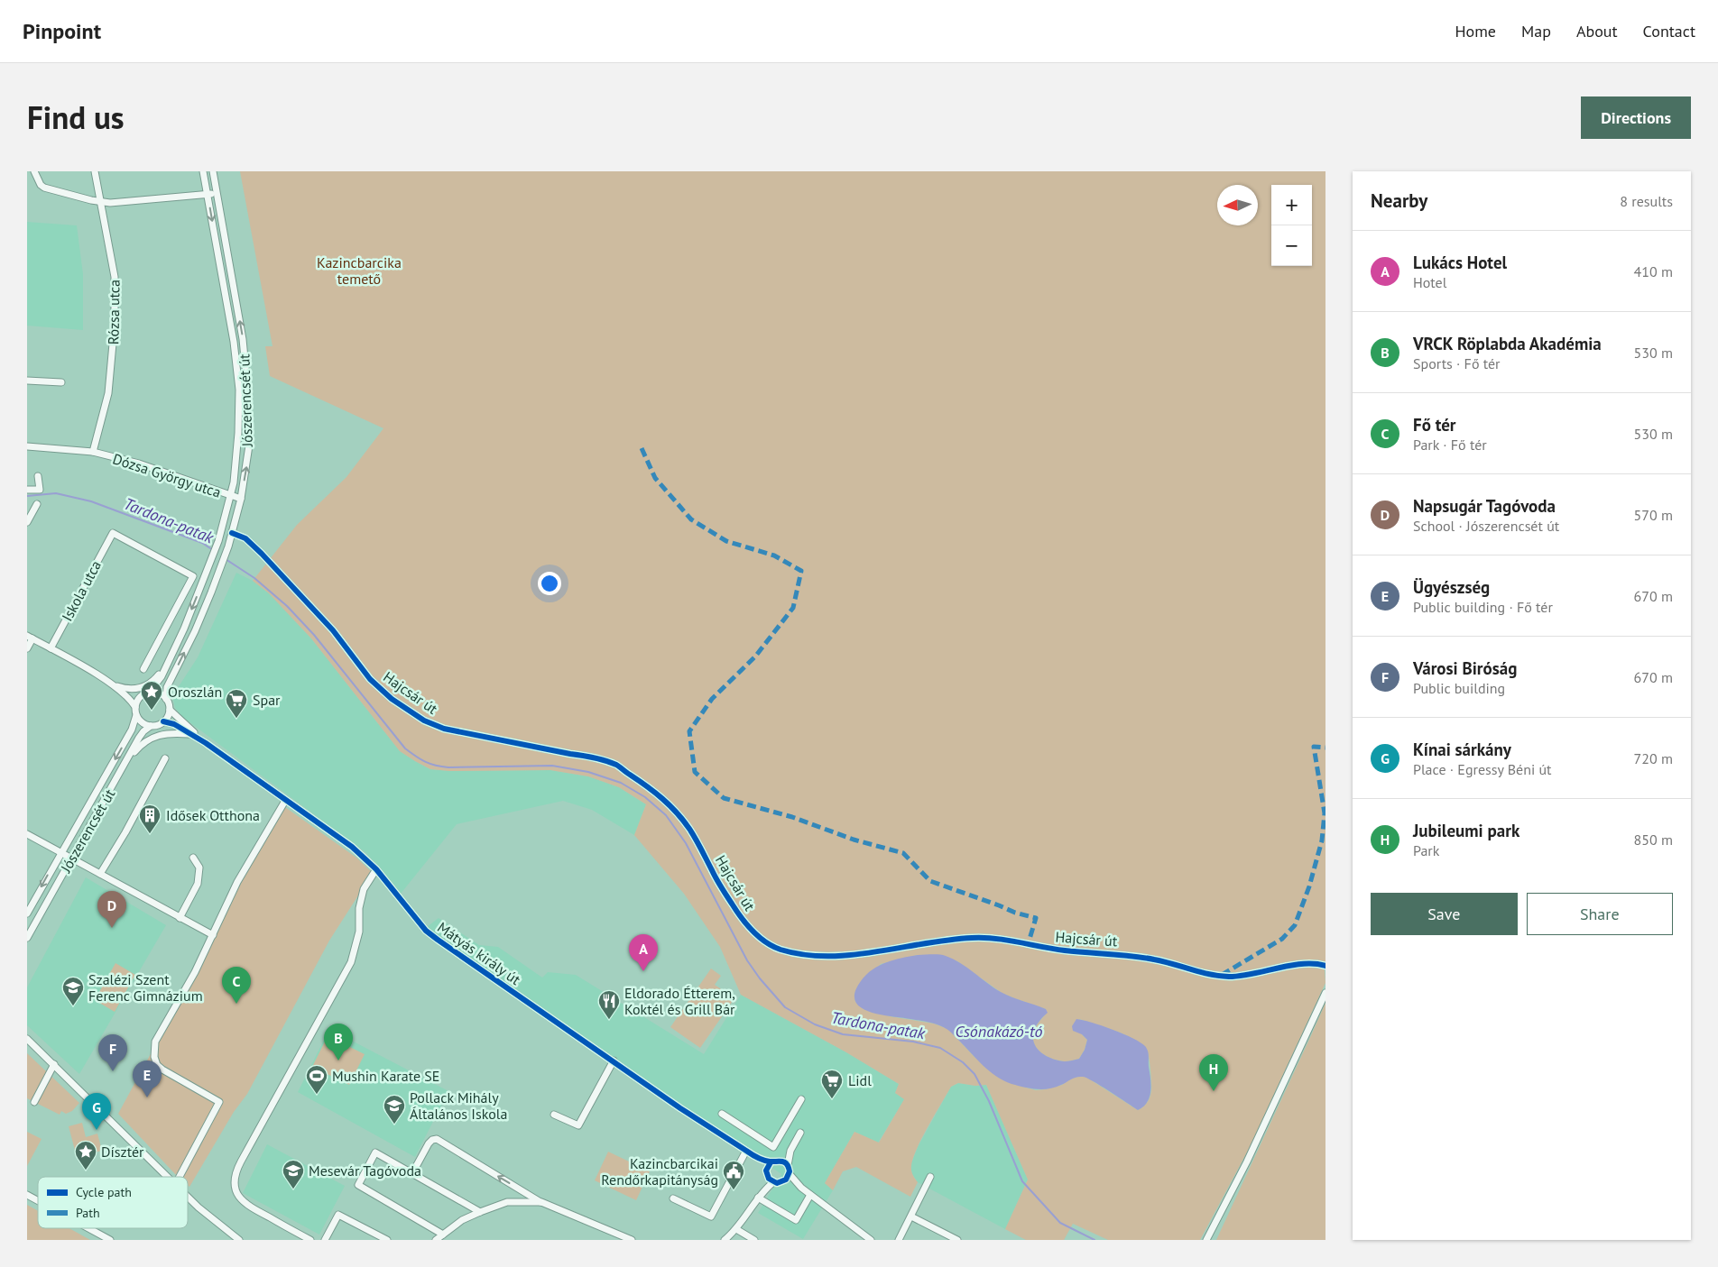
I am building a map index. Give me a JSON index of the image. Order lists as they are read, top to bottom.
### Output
{
  "streets": {
    "street": [
      "Rózsa utca",
      "Jószerencsét út",
      "Dózsa György utca",
      "Iskola utca",
      "Hajcsár út",
      "Mátyás király út"
    ]
  },
  "crossings": [
    ["Rózsa utca", "Dózsa György utca"],
    ["Jószerencsét út", "Dózsa György utca"],
    ["Jószerencsét út", "Hajcsár út"],
    ["Jószerencsét út", "Mátyás király út"]
  ],
  "water": ["Tardona-patak", "Csónakázó-tó"],
  "parks": ["Kazincbarcika temető"],
  "places": {
    "place": ["Oroszlán", "Dísztér"],
    "supermarket": ["Spar", "Lidl"],
    "building": ["Idősek Otthona"],
    "school or university": ["Szalézi Szent Ferenc Gimnázium", "Pollack Mihály Általános Iskola", "Mesevár Tagóvoda"],
    "restaurant": ["Eldorado Étterem, Koktél és Grill Bár"],
    "sports": ["Mushin Karate SE"],
    "public building": ["Kazincbarcikai Rendőrkapitányság"]
  },
  "legend": ["Cycle path", "Path"],
  "north": "left",
  "page": {
    "header": "Pinpoint",
    "nav": [
      "Home",
      "Map",
      "About",
      "Contact"
    ],
    "title": "Find us",
    "buttons": [
      "Directions",
      ["Save", "Share"]
    ],
    "heading": ["Nearby", "8 results"],
    "map_buttons": ["+", "−"],
    "list": [
      {
        "mark": "A",
        "name": "Lukács Hotel",
        "note": "Hotel",
        "value": "410 m"
      },
      {
        "mark": "B",
        "name": "VRCK Röplabda Akadémia",
        "note": "Sports · Fő tér",
        "value": "530 m"
      },
      {
        "mark": "C",
        "name": "Fő tér",
        "note": "Park · Fő tér",
        "value": "530 m"
      },
      {
        "mark": "D",
        "name": "Napsugár Tagóvoda",
        "note": "School · Jószerencsét út",
        "value": "570 m"
      },
      {
        "mark": "E",
        "name": "Ügyészség",
        "note": "Public building · Fő tér",
        "value": "670 m"
      },
      {
        "mark": "F",
        "name": "Városi Biróság",
        "note": "Public building",
        "value": "670 m"
      },
      {
        "mark": "G",
        "name": "Kínai sárkány",
        "note": "Place · Egressy Béni út",
        "value": "720 m"
      },
      {
        "mark": "H",
        "name": "Jubileumi park",
        "note": "Park",
        "value": "850 m"
      }
    ],
    "pins": [
      "D",
      "A",
      "C",
      "B",
      "F",
      "H",
      "E",
      "G"
    ]
  }
}
